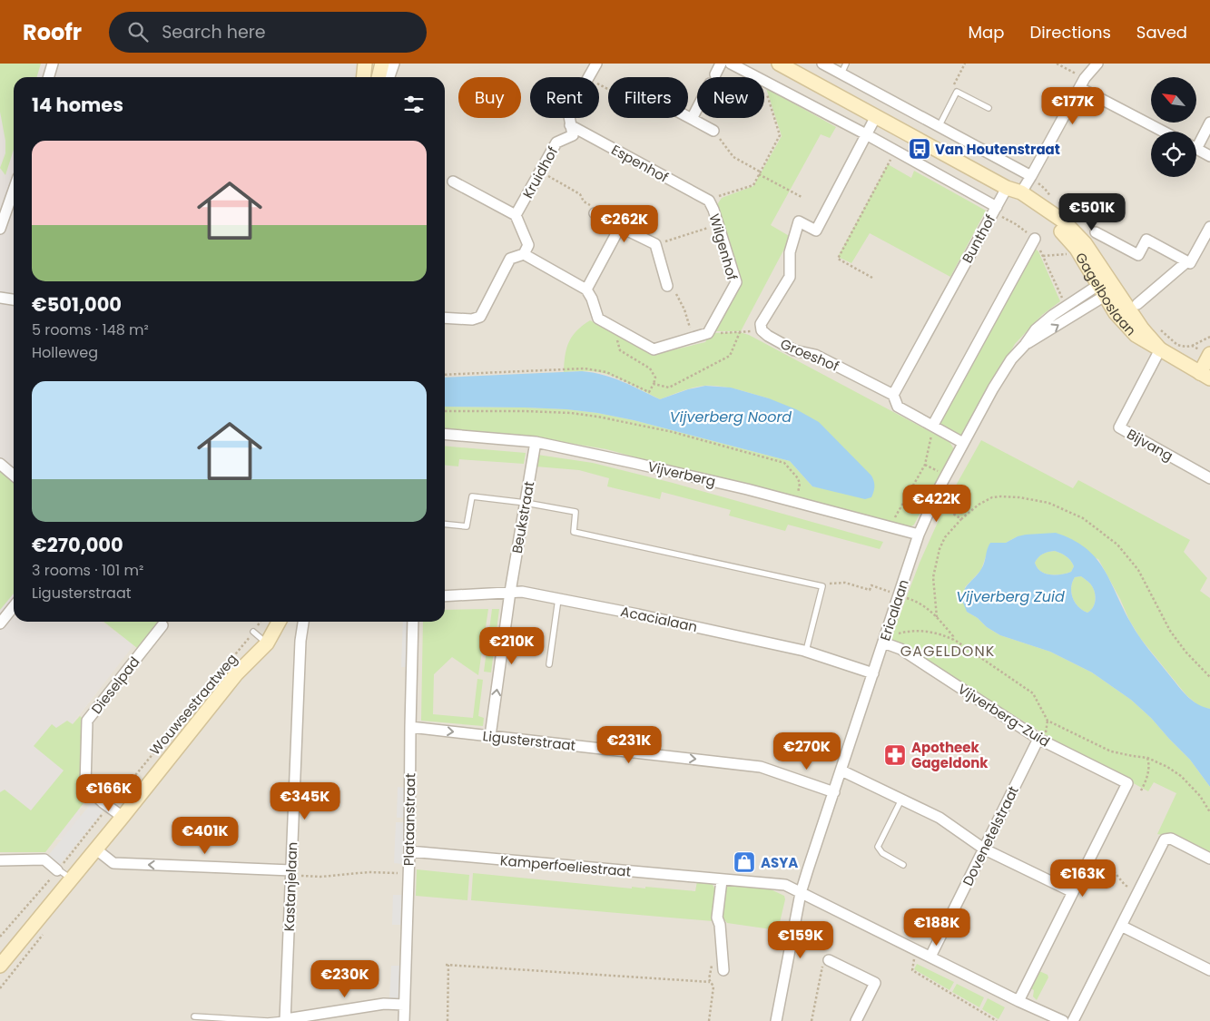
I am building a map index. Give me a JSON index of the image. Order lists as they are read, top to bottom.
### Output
{
  "streets": {
    "street": [
      "Espenhof",
      "Kruidhof",
      "Bunthof",
      "Wilgenhof",
      "Gagelboslaan",
      "Groeshof",
      "Bijvang",
      "Vijverberg",
      "Beukstraat",
      "Ericalaan",
      "Acacialaan",
      "Dieselpad",
      "Wouwsestraatweg",
      "Vijverberg-Zuid",
      "Ligusterstraat",
      "Plataanstraat",
      "Dovenetelstraat",
      "Kamperfoeliestraat",
      "Kastanjelaan"
    ]
  },
  "crossings": [
    ["Espenhof", "Kruidhof"],
    ["Espenhof", "Wilgenhof"],
    ["Bunthof", "Gagelboslaan"],
    ["Bunthof", "Groeshof"],
    ["Gagelboslaan", "Bijvang"],
    ["Gagelboslaan", "Ericalaan"],
    ["Vijverberg", "Beukstraat"],
    ["Vijverberg", "Ericalaan"],
    ["Beukstraat", "Acacialaan"],
    ["Beukstraat", "Ligusterstraat"],
    ["Ericalaan", "Acacialaan"],
    ["Ericalaan", "Vijverberg-Zuid"],
    ["Ericalaan", "Ligusterstraat"],
    ["Ericalaan", "Kamperfoeliestraat"],
    ["Dieselpad", "Wouwsestraatweg"],
    ["Vijverberg-Zuid", "Dovenetelstraat"],
    ["Ligusterstraat", "Plataanstraat"],
    ["Plataanstraat", "Kamperfoeliestraat"],
    ["Dovenetelstraat", "Kamperfoeliestraat"]
  ],
  "one_way": ["Beukstraat", "Ligusterstraat"],
  "districts": ["GAGELDONK"],
  "water": ["Vijverberg Noord", "Vijverberg Zuid"],
  "places": {
    "bus stop": ["Van Houtenstraat"],
    "pharmacy": ["Apotheek Gageldonk"],
    "shop": ["ASYA"]
  },
  "north": "top left",
  "page": {
    "header": "Roofr",
    "search": "Search here",
    "nav": ["Map", "Directions", "Saved"],
    "chip": [
      "Buy",
      "Rent",
      "Filters",
      "New"
    ],
    "heading": "14 homes",
    "price": [
      "€177K",
      "€501K",
      "€262K",
      "€422K",
      "€210K",
      "€231K",
      "€270K",
      "€166K",
      "€345K",
      "€401K",
      "€163K",
      "€188K",
      "€159K",
      "€230K"
    ],
    "list": [
      {
        "name": "€501,000",
        "note": "5 rooms · 148 m² · Holleweg"
      },
      {
        "name": "€270,000",
        "note": "3 rooms · 101 m² · Ligusterstraat"
      }
    ]
  }
}
